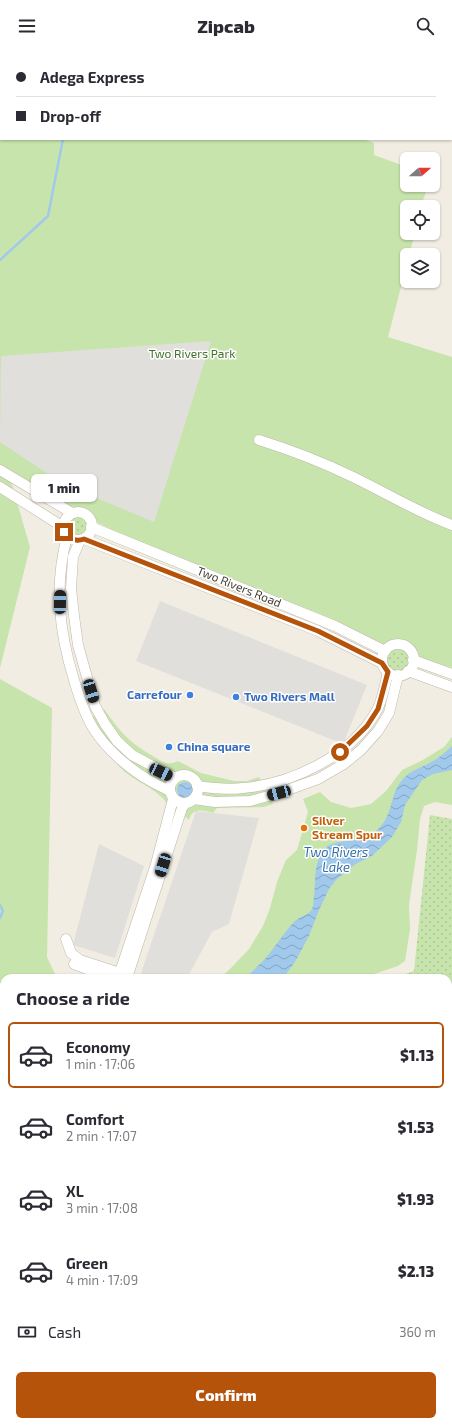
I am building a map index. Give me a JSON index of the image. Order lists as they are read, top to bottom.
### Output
{
  "streets": {
    "street": ["Two Rivers Road"]
  },
  "water": ["Two Rivers Lake"],
  "parks": ["Two Rivers Park"],
  "places": [
    "Carrefour",
    "Two Rivers Mall",
    "China square",
    "Silver Stream Spur"
  ],
  "north": "right",
  "page": {
    "header": "Zipcab",
    "banner": ["Adega Express", "Drop-off"],
    "bubble": "1 min",
    "heading": "Choose a ride",
    "list": [
      {
        "name": "Economy",
        "note": "1 min · 17:06",
        "value": "$1.13"
      },
      {
        "name": "Comfort",
        "note": "2 min · 17:07",
        "value": "$1.53"
      },
      {
        "name": "XL",
        "note": "3 min · 17:08",
        "value": "$1.93"
      },
      {
        "name": "Green",
        "note": "4 min · 17:09",
        "value": "$2.13"
      }
    ],
    "pay": ["Cash", "360 m"],
    "buttons": "Confirm"
  }
}
